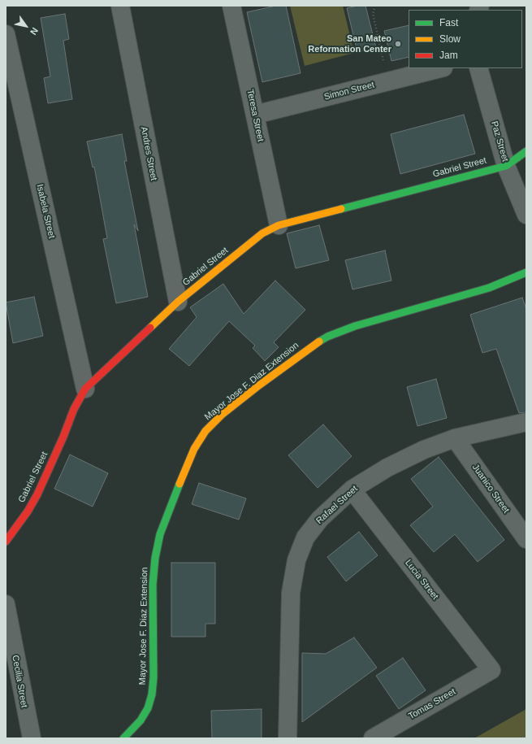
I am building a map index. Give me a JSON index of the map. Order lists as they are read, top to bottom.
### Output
{
  "streets": {
    "street": [
      "Simon Street",
      "Teresa Street",
      "Paz Street",
      "Andres Street",
      "Gabriel Street",
      "Isabela Street",
      "Mayor Jose F. Diaz Extension",
      "Juanico Street",
      "Rafael Street",
      "Lucia Street",
      "Cecilia Street",
      "Tomas Street"
    ]
  },
  "crossings": [
    ["Simon Street", "Teresa Street"],
    ["Teresa Street", "Gabriel Street"],
    ["Paz Street", "Gabriel Street"],
    ["Andres Street", "Gabriel Street"],
    ["Gabriel Street", "Isabela Street"],
    ["Juanico Street", "Rafael Street"],
    ["Rafael Street", "Lucia Street"],
    ["Lucia Street", "Tomas Street"]
  ],
  "places": ["San Mateo Reformation Center"],
  "legend": ["Fast", "Slow", "Jam"],
  "north": "bottom right"
}
